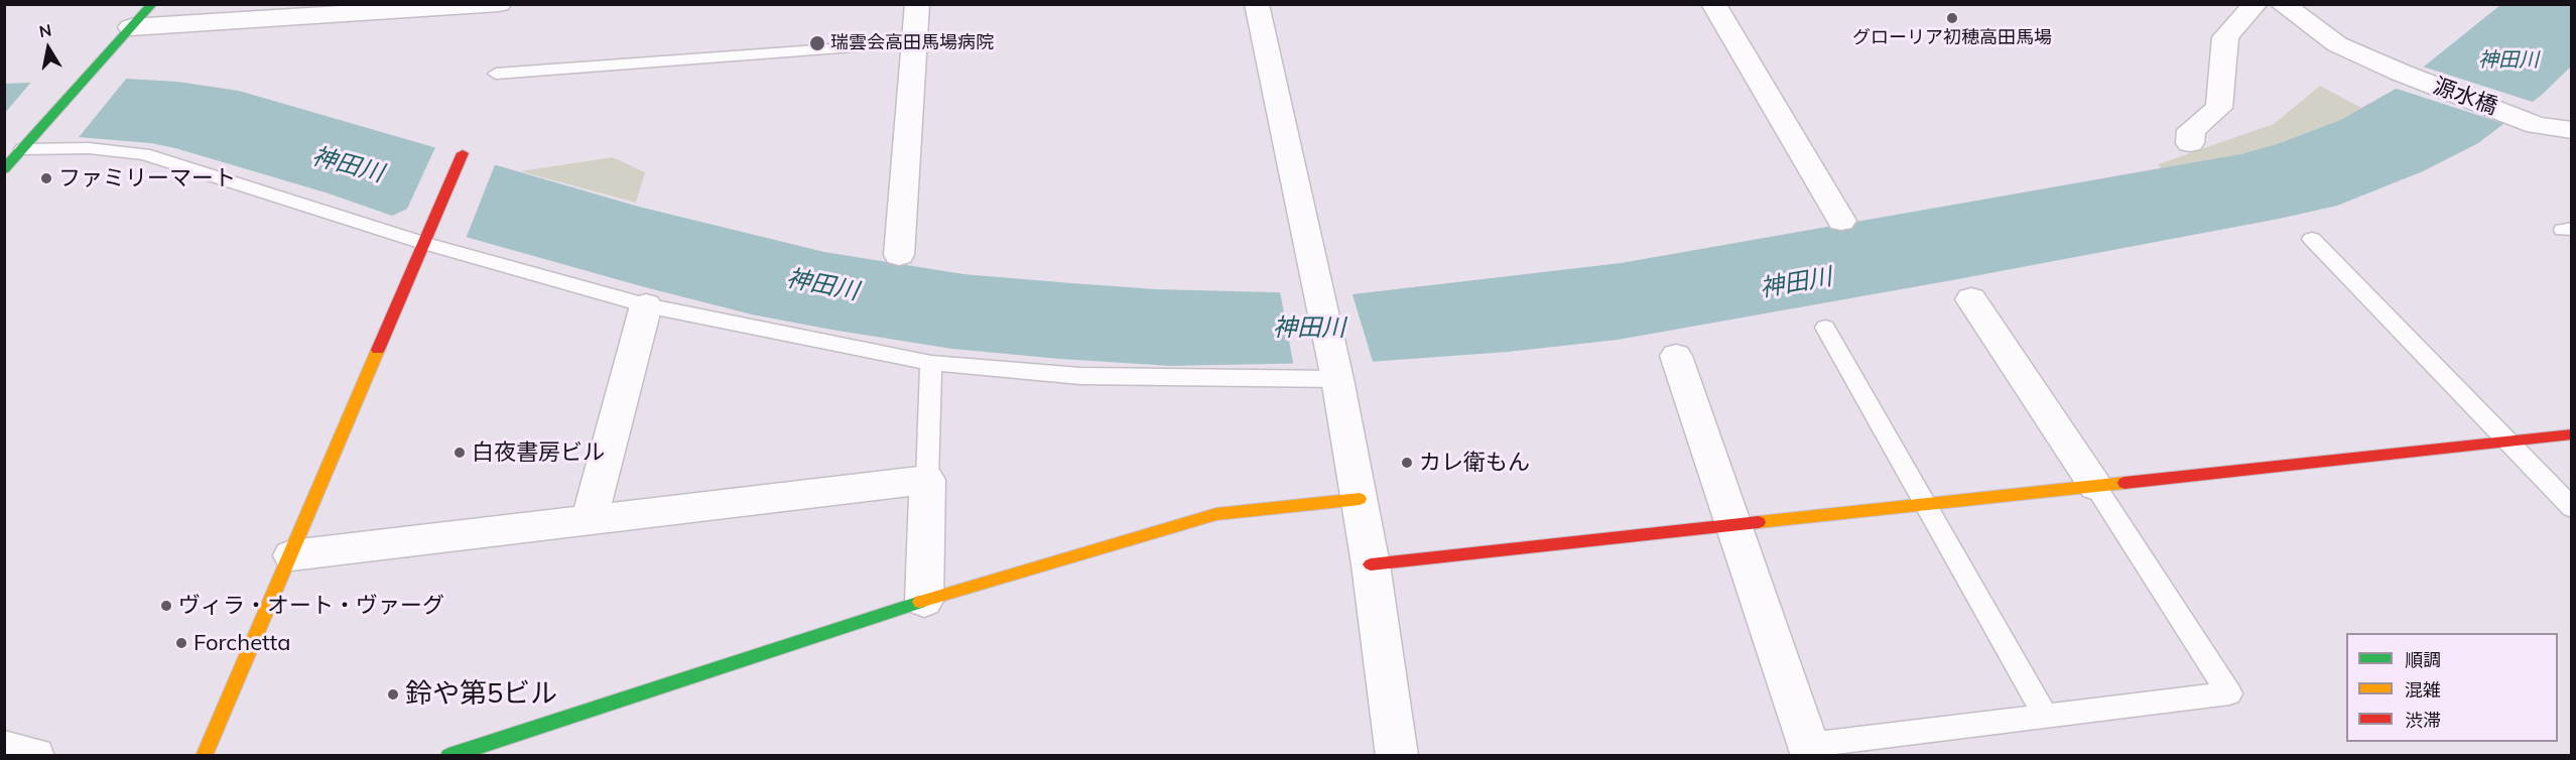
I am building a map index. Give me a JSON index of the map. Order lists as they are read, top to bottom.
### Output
{
  "streets": {
    "street": ["源水橋"]
  },
  "water": ["神田川"],
  "places": [
    "グローリア初穂高田馬場",
    "瑞雲会高田馬場病院",
    "ファミリーマート",
    "白夜書房ビル",
    "カレ衛もん",
    "ヴィラ・オート・ヴァーグ",
    "Forchetta",
    "鈴や第5ビル"
  ],
  "legend": ["順調", "混雑", "渋滞"],
  "north": "top"
}
